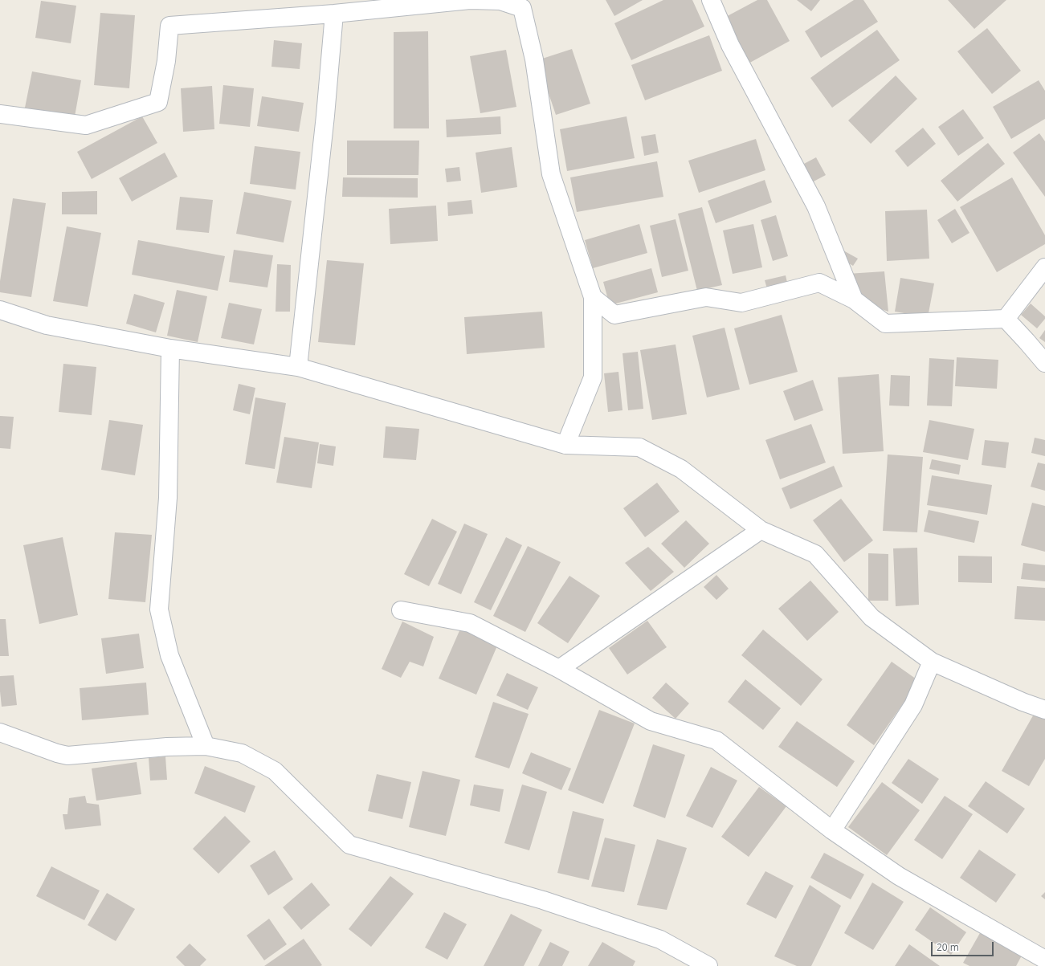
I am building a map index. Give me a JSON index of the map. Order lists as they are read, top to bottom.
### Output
{
  "scale_bar": "20 m"
}
